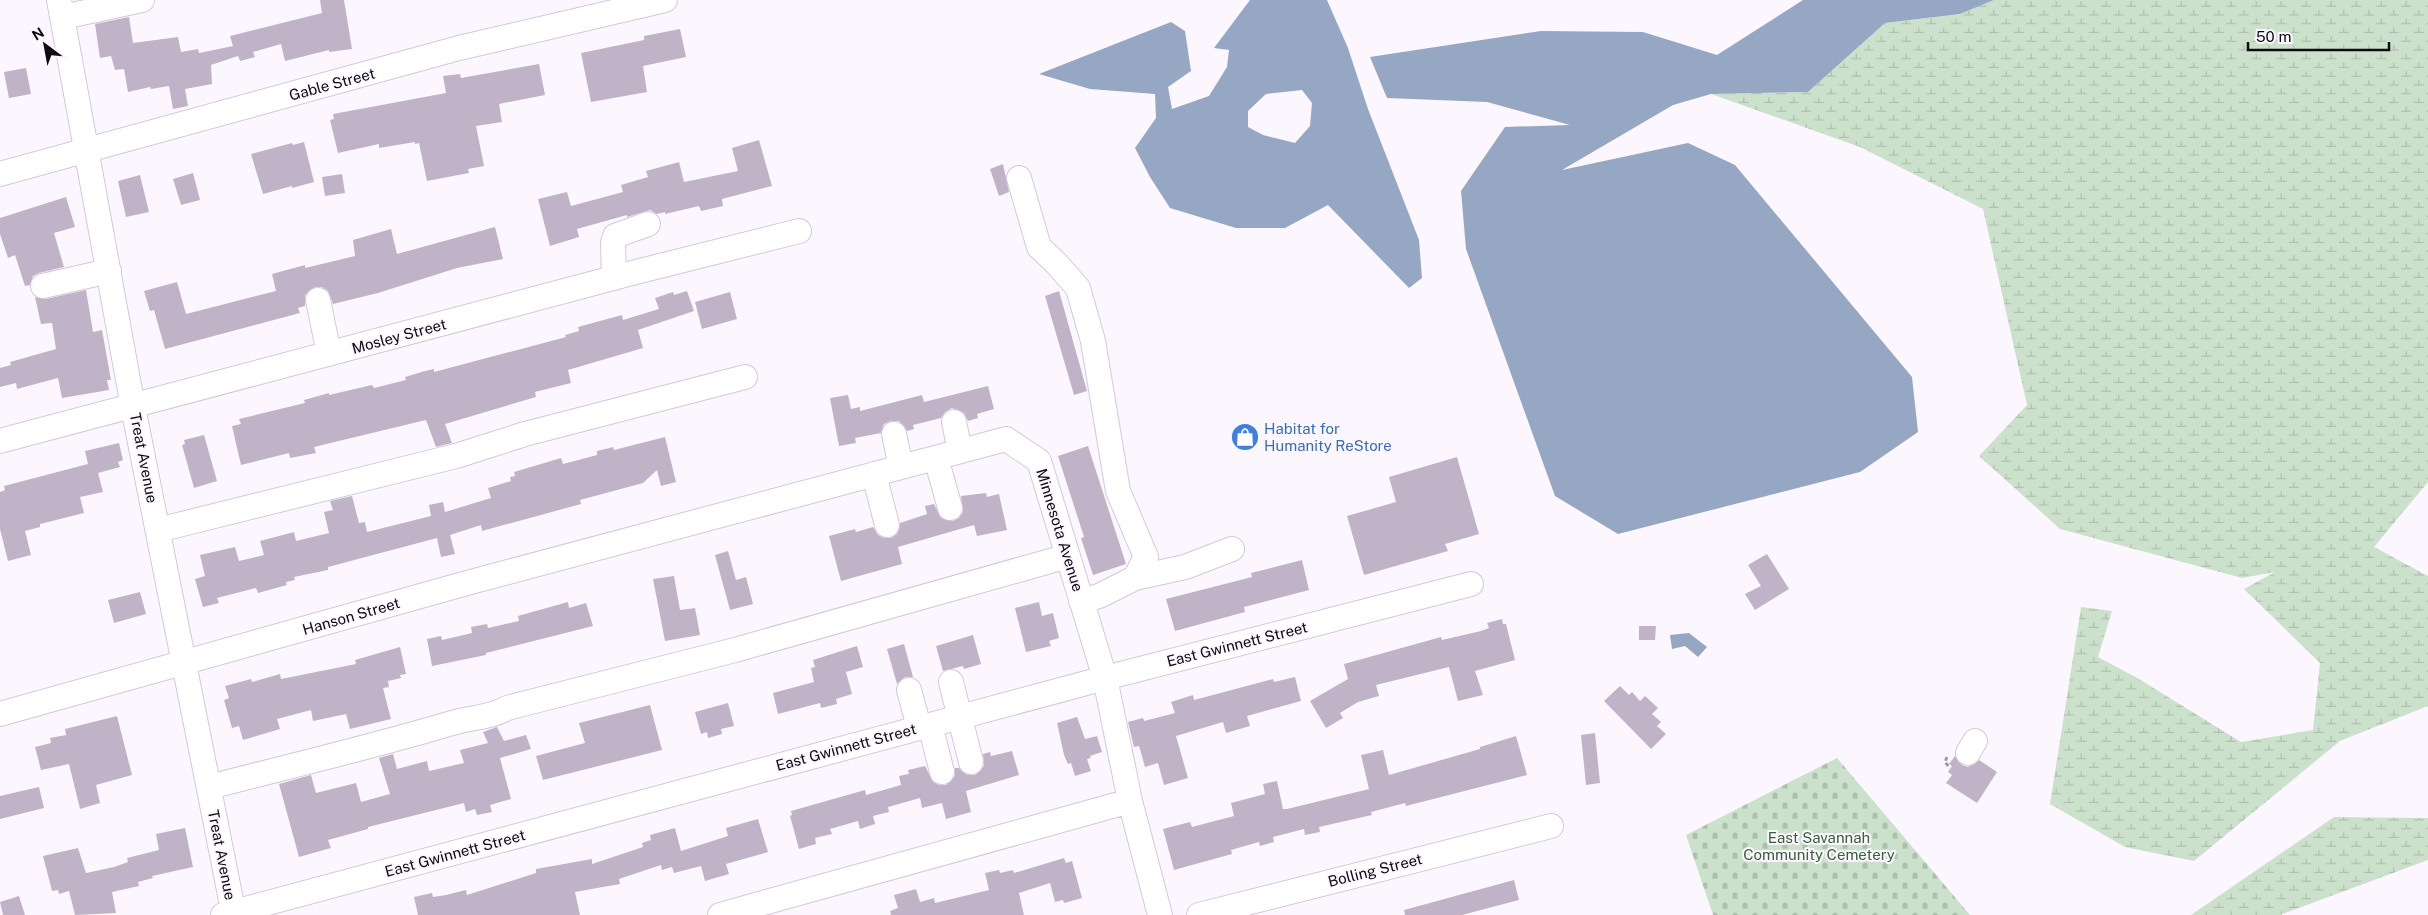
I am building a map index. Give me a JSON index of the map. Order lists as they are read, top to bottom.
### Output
{
  "streets": {
    "street": [
      "Gable Street",
      "Mosley Street",
      "Treat Avenue",
      "Minnesota Avenue",
      "Hanson Street",
      "East Gwinnett Street",
      "Bolling Street"
    ]
  },
  "crossings": [
    ["Gable Street", "Treat Avenue"],
    ["Mosley Street", "Treat Avenue"],
    ["Treat Avenue", "Hanson Street"],
    ["Treat Avenue", "East Gwinnett Street"],
    ["Minnesota Avenue", "Hanson Street"],
    ["Minnesota Avenue", "East Gwinnett Street"]
  ],
  "parks": ["East Savannah Community Cemetery"],
  "places": {
    "shop": ["Habitat for Humanity ReStore"]
  },
  "scale_bar": "50 m",
  "north": "top left"
}
